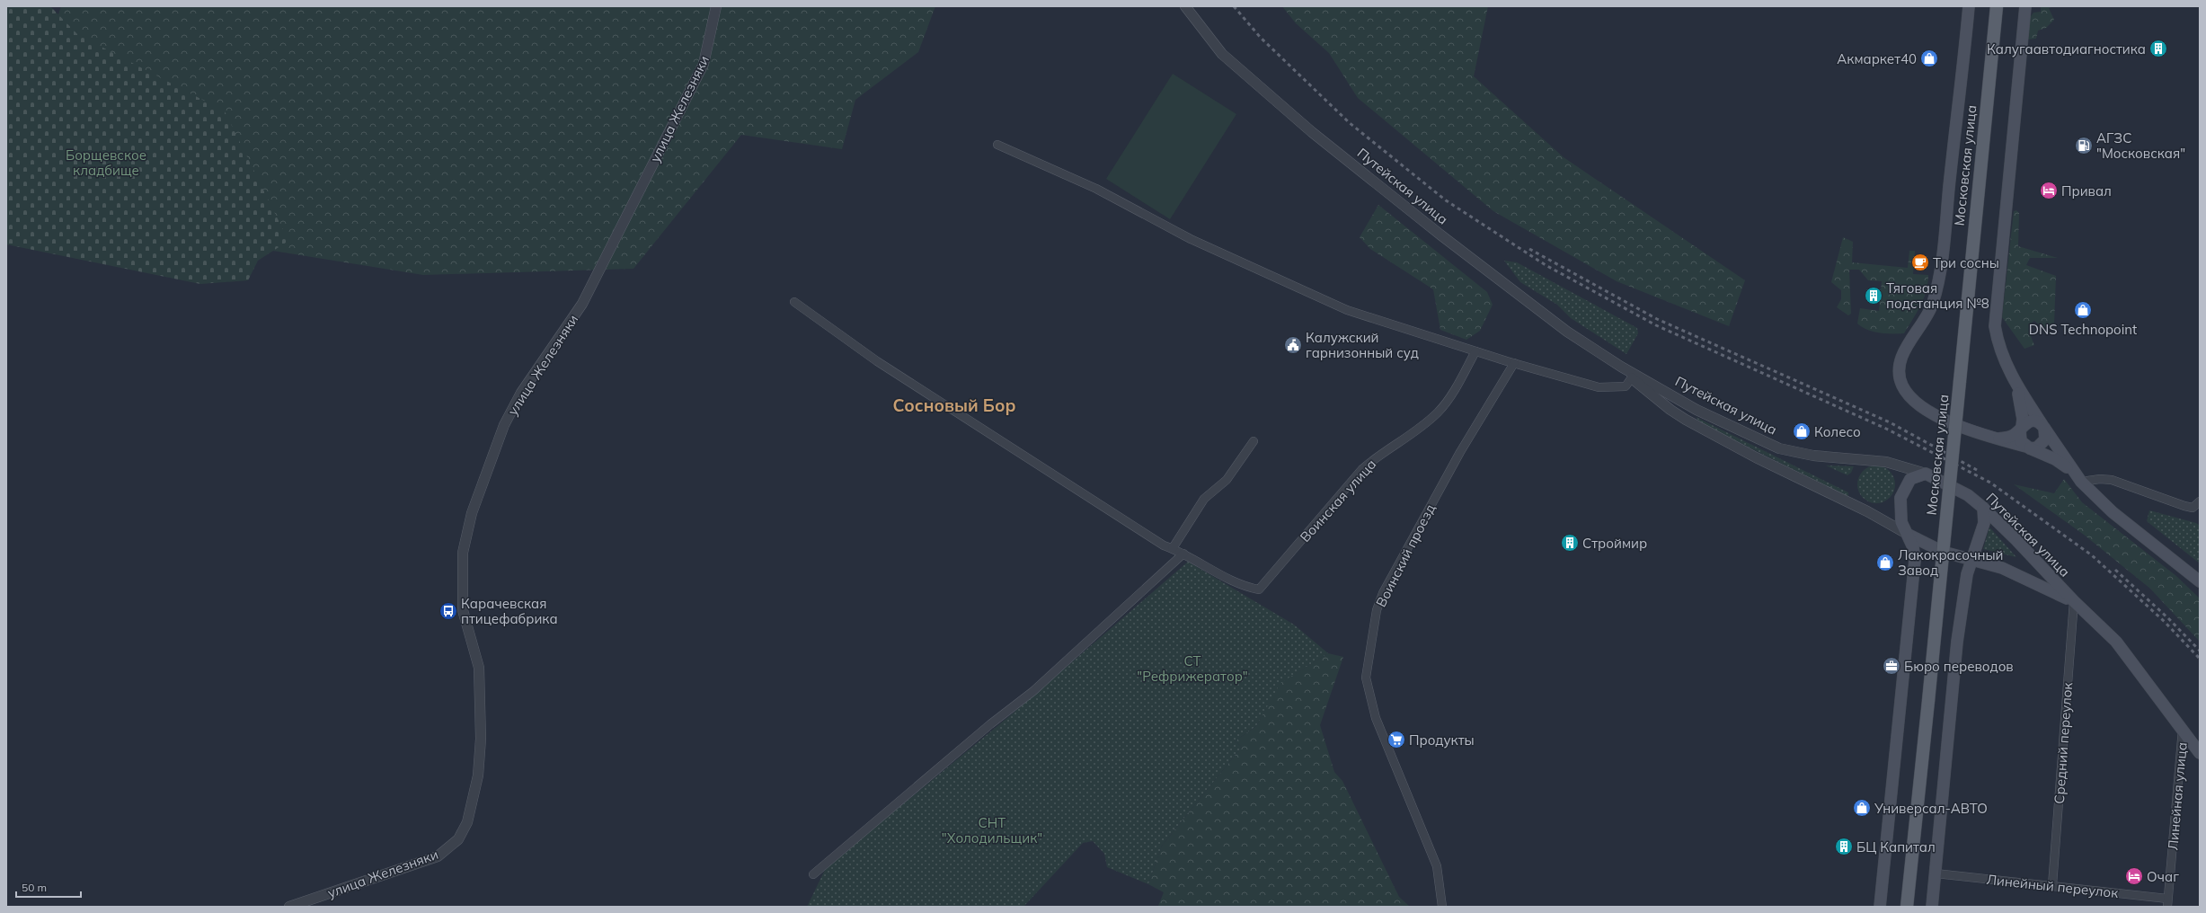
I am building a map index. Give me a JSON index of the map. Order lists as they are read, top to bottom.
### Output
{
  "streets": {
    "main road": ["Московская улица", "Путейская улица"],
    "street": [
      "улица Железняки",
      "Воинская улица",
      "Воинский проезд",
      "Средний переулок",
      "Линейная улица",
      "Линейный переулок"
    ]
  },
  "crossings": [
    ["Путейская улица", "Средний переулок"],
    ["Путейская улица", "Линейная улица"],
    ["Средний переулок", "Линейный переулок"],
    ["Линейная улица", "Линейный переулок"]
  ],
  "districts": ["Сосновый Бор"],
  "parks": ["Борщевское кладбище", "СТ \"Рефрижератор\"", "СНТ \"Холодильщик\""],
  "places": {
    "building": [
      "Калугаавтодиагностика",
      "Тяговая подстанция №8",
      "Строймир",
      "БЦ Капитал"
    ],
    "shop": [
      "Акмаркет40",
      "DNS Technopoint",
      "Колесо",
      "Лакокрасочный Завод",
      "Универсал-АВТО"
    ],
    "fuel station": ["АГЗС \"Московская\""],
    "hotel": ["Привал", "Очаг"],
    "cafe": ["Три сосны"],
    "public building": ["Калужский гарнизонный суд"],
    "bus stop": ["Карачевская птицефабрика"],
    "office": ["Бюро переводов"],
    "supermarket": ["Продукты"]
  },
  "scale_bar": "50 m"
}
